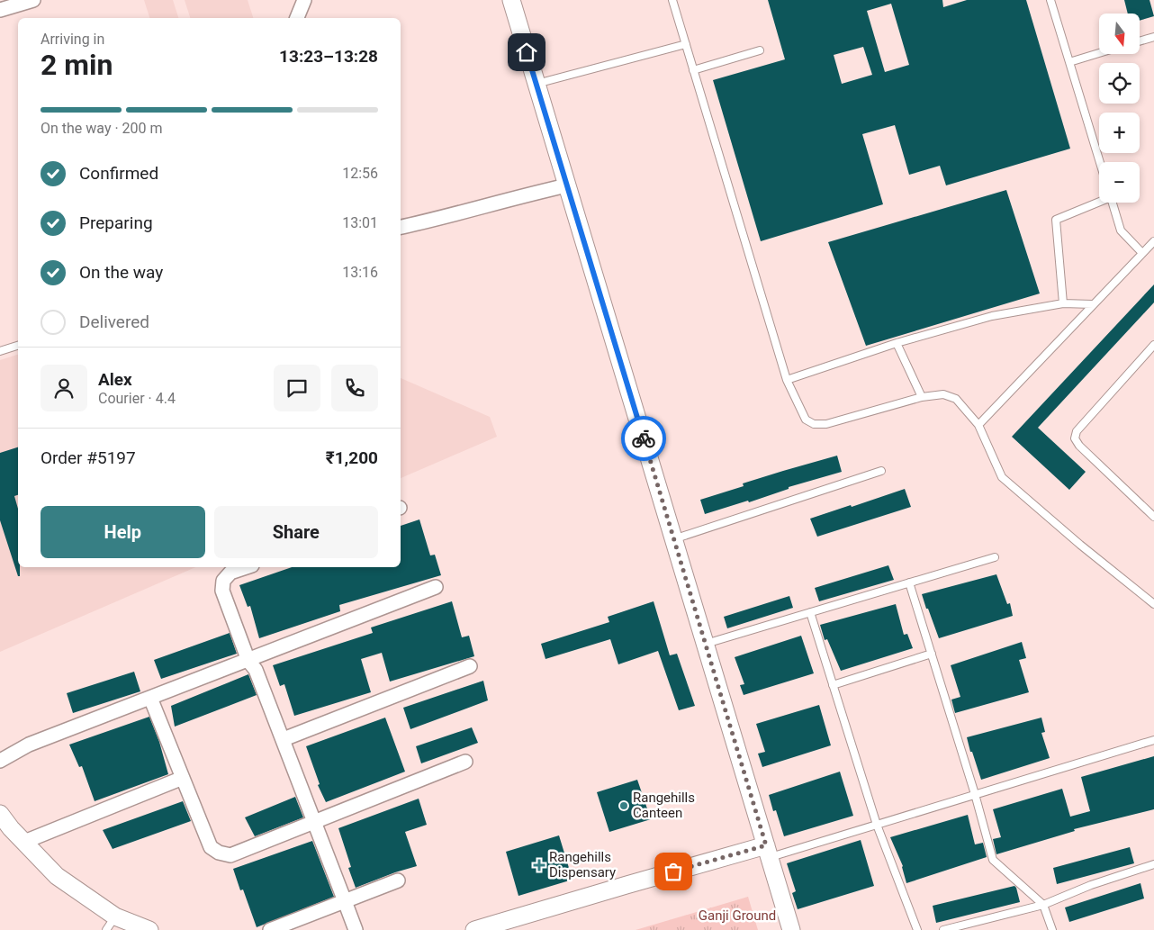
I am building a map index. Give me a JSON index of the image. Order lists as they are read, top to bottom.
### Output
{
  "parks": ["Ganji Ground"],
  "places": {
    "other": ["Rangehills Canteen"],
    "health": ["Rangehills Dispensary"]
  },
  "north": "bottom",
  "page": {
    "map_buttons": ["+", "−"],
    "heading": ["2 min", "Arriving in", "13:23–13:28"],
    "panel": [
      "Alex",
      "Courier · 4.4",
      "Order #5197",
      "₹1,200"
    ],
    "bar": "On the way · 200 m",
    "list": [
      ["Confirmed", "12:56"],
      ["Preparing", "13:01"],
      ["On the way", "13:16"],
      "Delivered"
    ],
    "buttons": ["Help", "Share"]
  }
}
